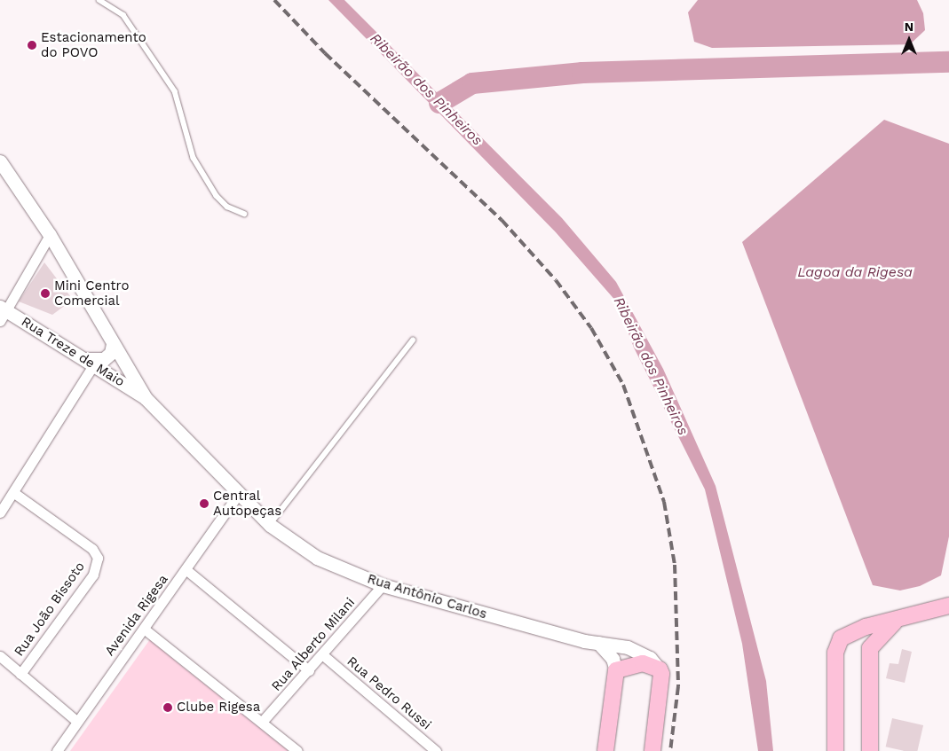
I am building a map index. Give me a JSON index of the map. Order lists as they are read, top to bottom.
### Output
{
  "streets": {
    "main road": ["Rua Treze de Maio", "Rua Antônio Carlos"],
    "street": [
      "Rua João Bissoto",
      "Avenida Rigesa",
      "Rua Alberto Milani",
      "Rua Pedro Russi"
    ]
  },
  "crossings": [
    ["Rua Treze de Maio", "Rua Antônio Carlos"],
    ["Rua Antônio Carlos", "Avenida Rigesa"],
    ["Rua Antônio Carlos", "Rua Alberto Milani"],
    ["Rua Alberto Milani", "Rua Pedro Russi"]
  ],
  "water": ["Ribeirão dos Pinheiros", "Lagoa da Rigesa"],
  "places": [
    "Estacionamento do POVO",
    "Mini Centro Comercial",
    "Central Autopeças",
    "Clube Rigesa"
  ],
  "north": "top"
}
